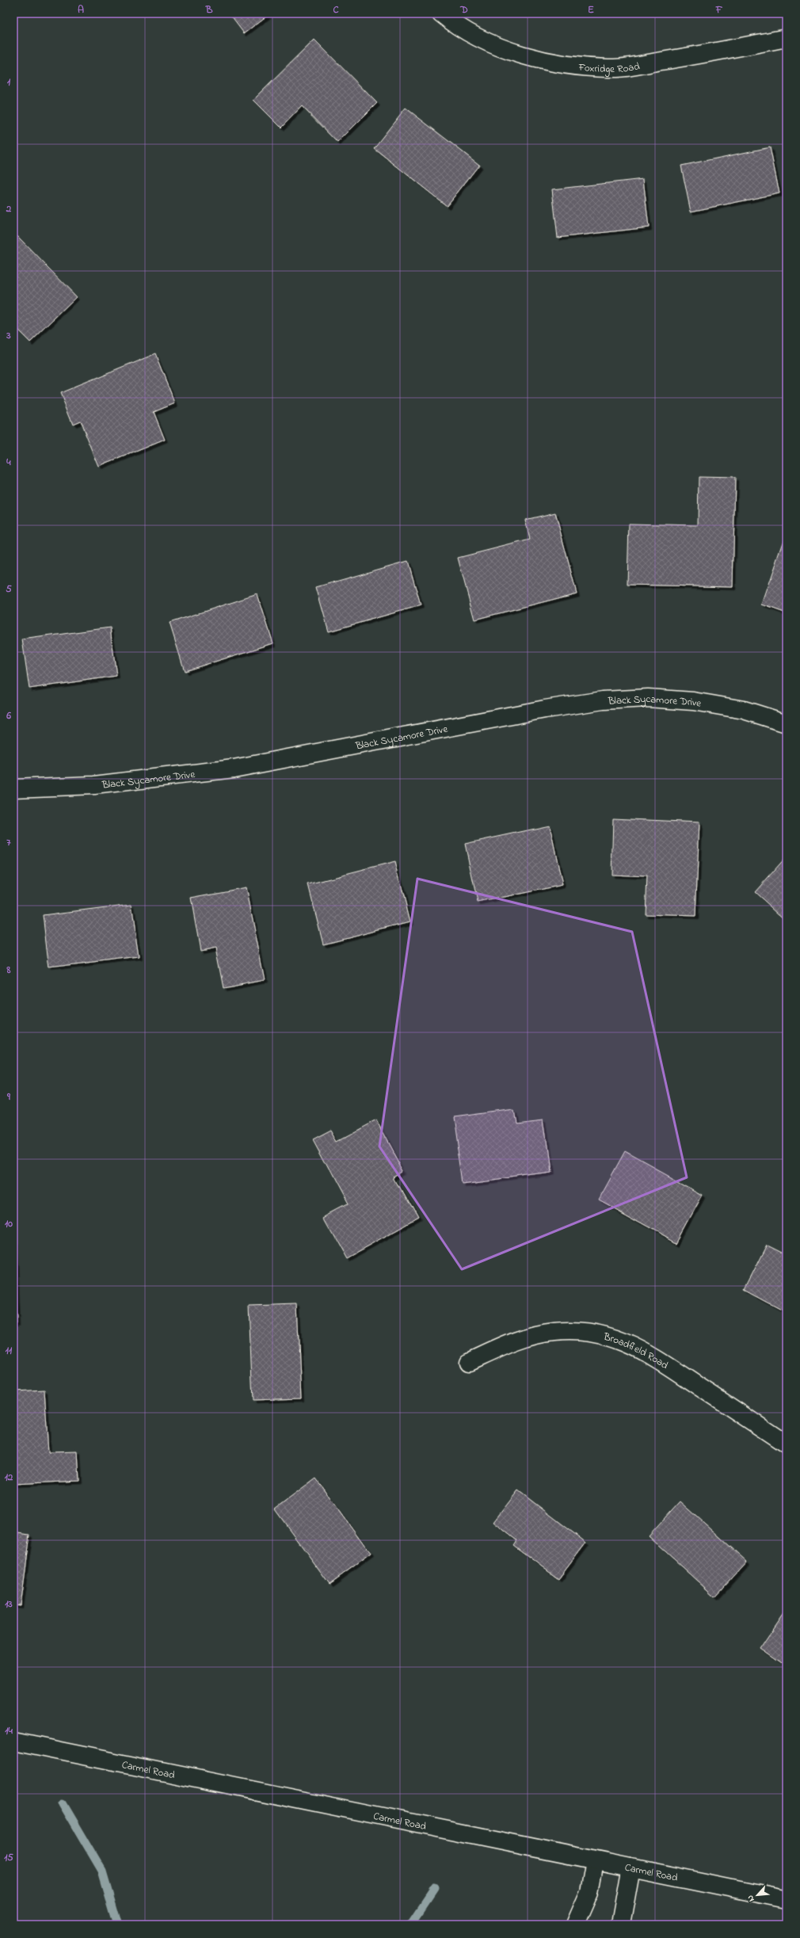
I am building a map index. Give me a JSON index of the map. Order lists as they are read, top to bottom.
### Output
{
  "streets": {
    "street": [
      "Foxridge Road",
      "Black Sycamore Drive",
      "Broadfield Road",
      "Carmel Road"
    ]
  },
  "north": "bottom left",
  "grid": {
    "columns": [
      "A",
      "B",
      "C",
      "D",
      "E",
      "F"
    ],
    "rows": [
      "1",
      "2",
      "3",
      "4",
      "5",
      "6",
      "7",
      "8",
      "9",
      "10",
      "11",
      "12",
      "13",
      "14",
      "15"
    ]
  }
}
